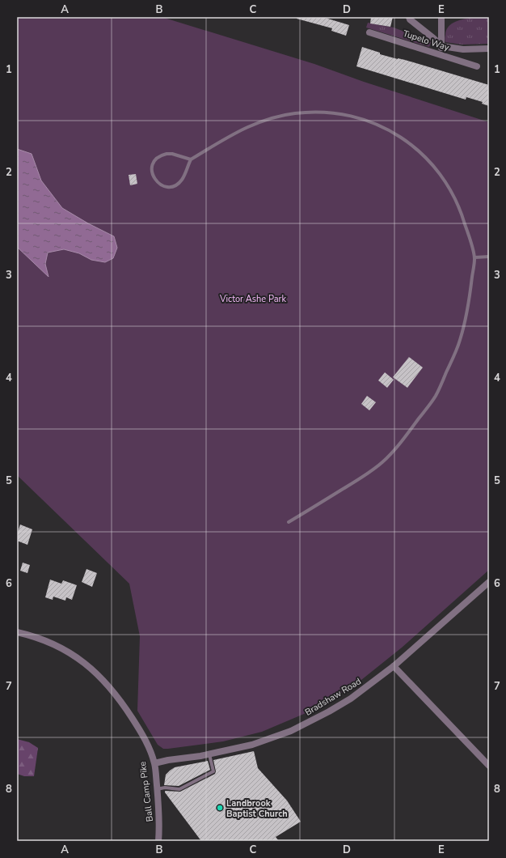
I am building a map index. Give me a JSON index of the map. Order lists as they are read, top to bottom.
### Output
{
  "streets": {
    "street": ["Tupelo Way", "Bradshaw Road", "Ball Camp Pike"]
  },
  "crossings": [
    ["Bradshaw Road", "Ball Camp Pike"]
  ],
  "parks": ["Victor Ashe Park"],
  "places": ["Landbrook Baptist Church"],
  "grid": {
    "columns": [
      "A",
      "B",
      "C",
      "D",
      "E"
    ],
    "rows": [
      "1",
      "2",
      "3",
      "4",
      "5",
      "6",
      "7",
      "8"
    ]
  }
}
